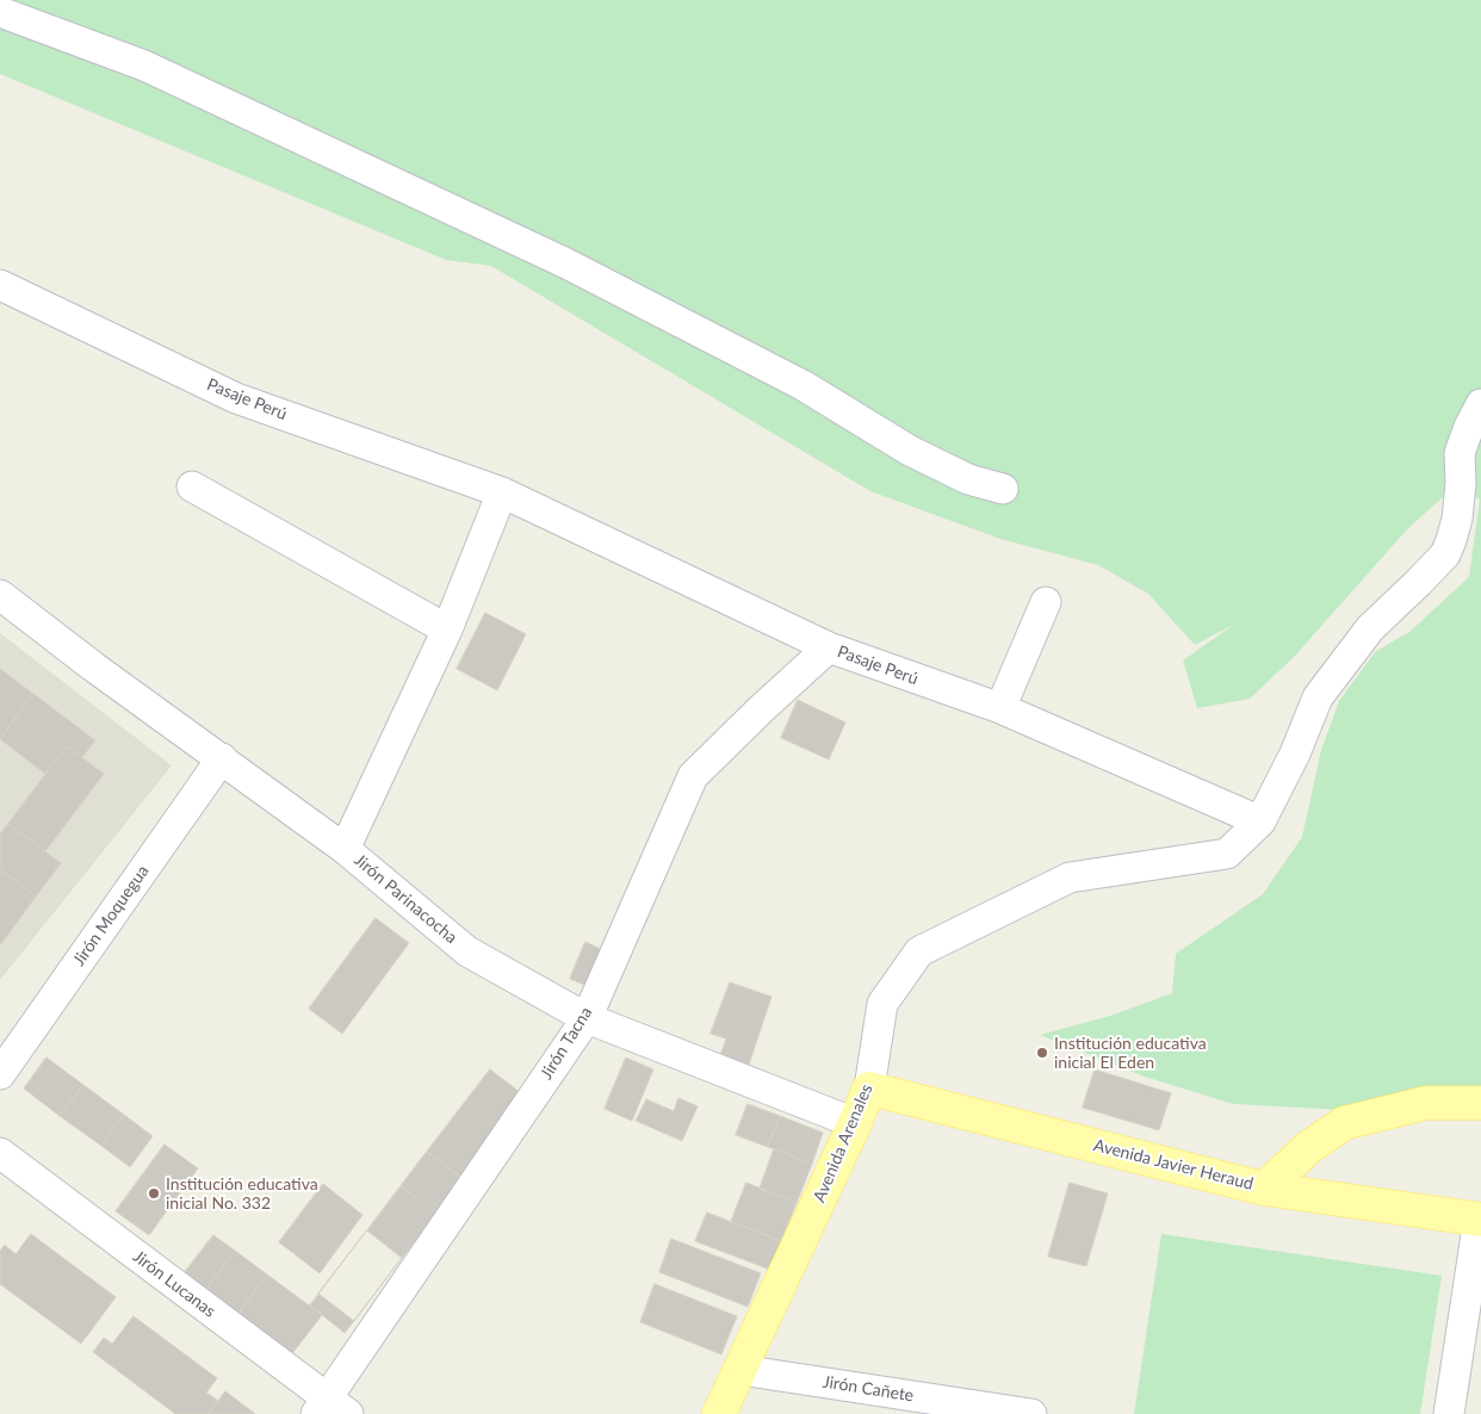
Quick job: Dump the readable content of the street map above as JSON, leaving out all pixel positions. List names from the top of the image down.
{
  "streets": {
    "main road": ["Avenida Arenales", "Avenida Javier Heraud"],
    "street": [
      "Pasaje Perú",
      "Jirón Parinacocha",
      "Jirón Moquegua",
      "Jirón Tacna",
      "Jirón Lucanas",
      "Jirón Cañete"
    ]
  },
  "crossings": [
    ["Pasaje Perú", "Jirón Tacna"],
    ["Pasaje Perú", "Avenida Arenales"],
    ["Jirón Parinacocha", "Jirón Moquegua"],
    ["Jirón Parinacocha", "Jirón Tacna"],
    ["Jirón Parinacocha", "Avenida Arenales"],
    ["Jirón Tacna", "Jirón Lucanas"],
    ["Avenida Arenales", "Avenida Javier Heraud"],
    ["Avenida Arenales", "Jirón Cañete"]
  ],
  "places": ["Institución educativa inicial El Eden", "Institución educativa inicial No. 332"]
}
